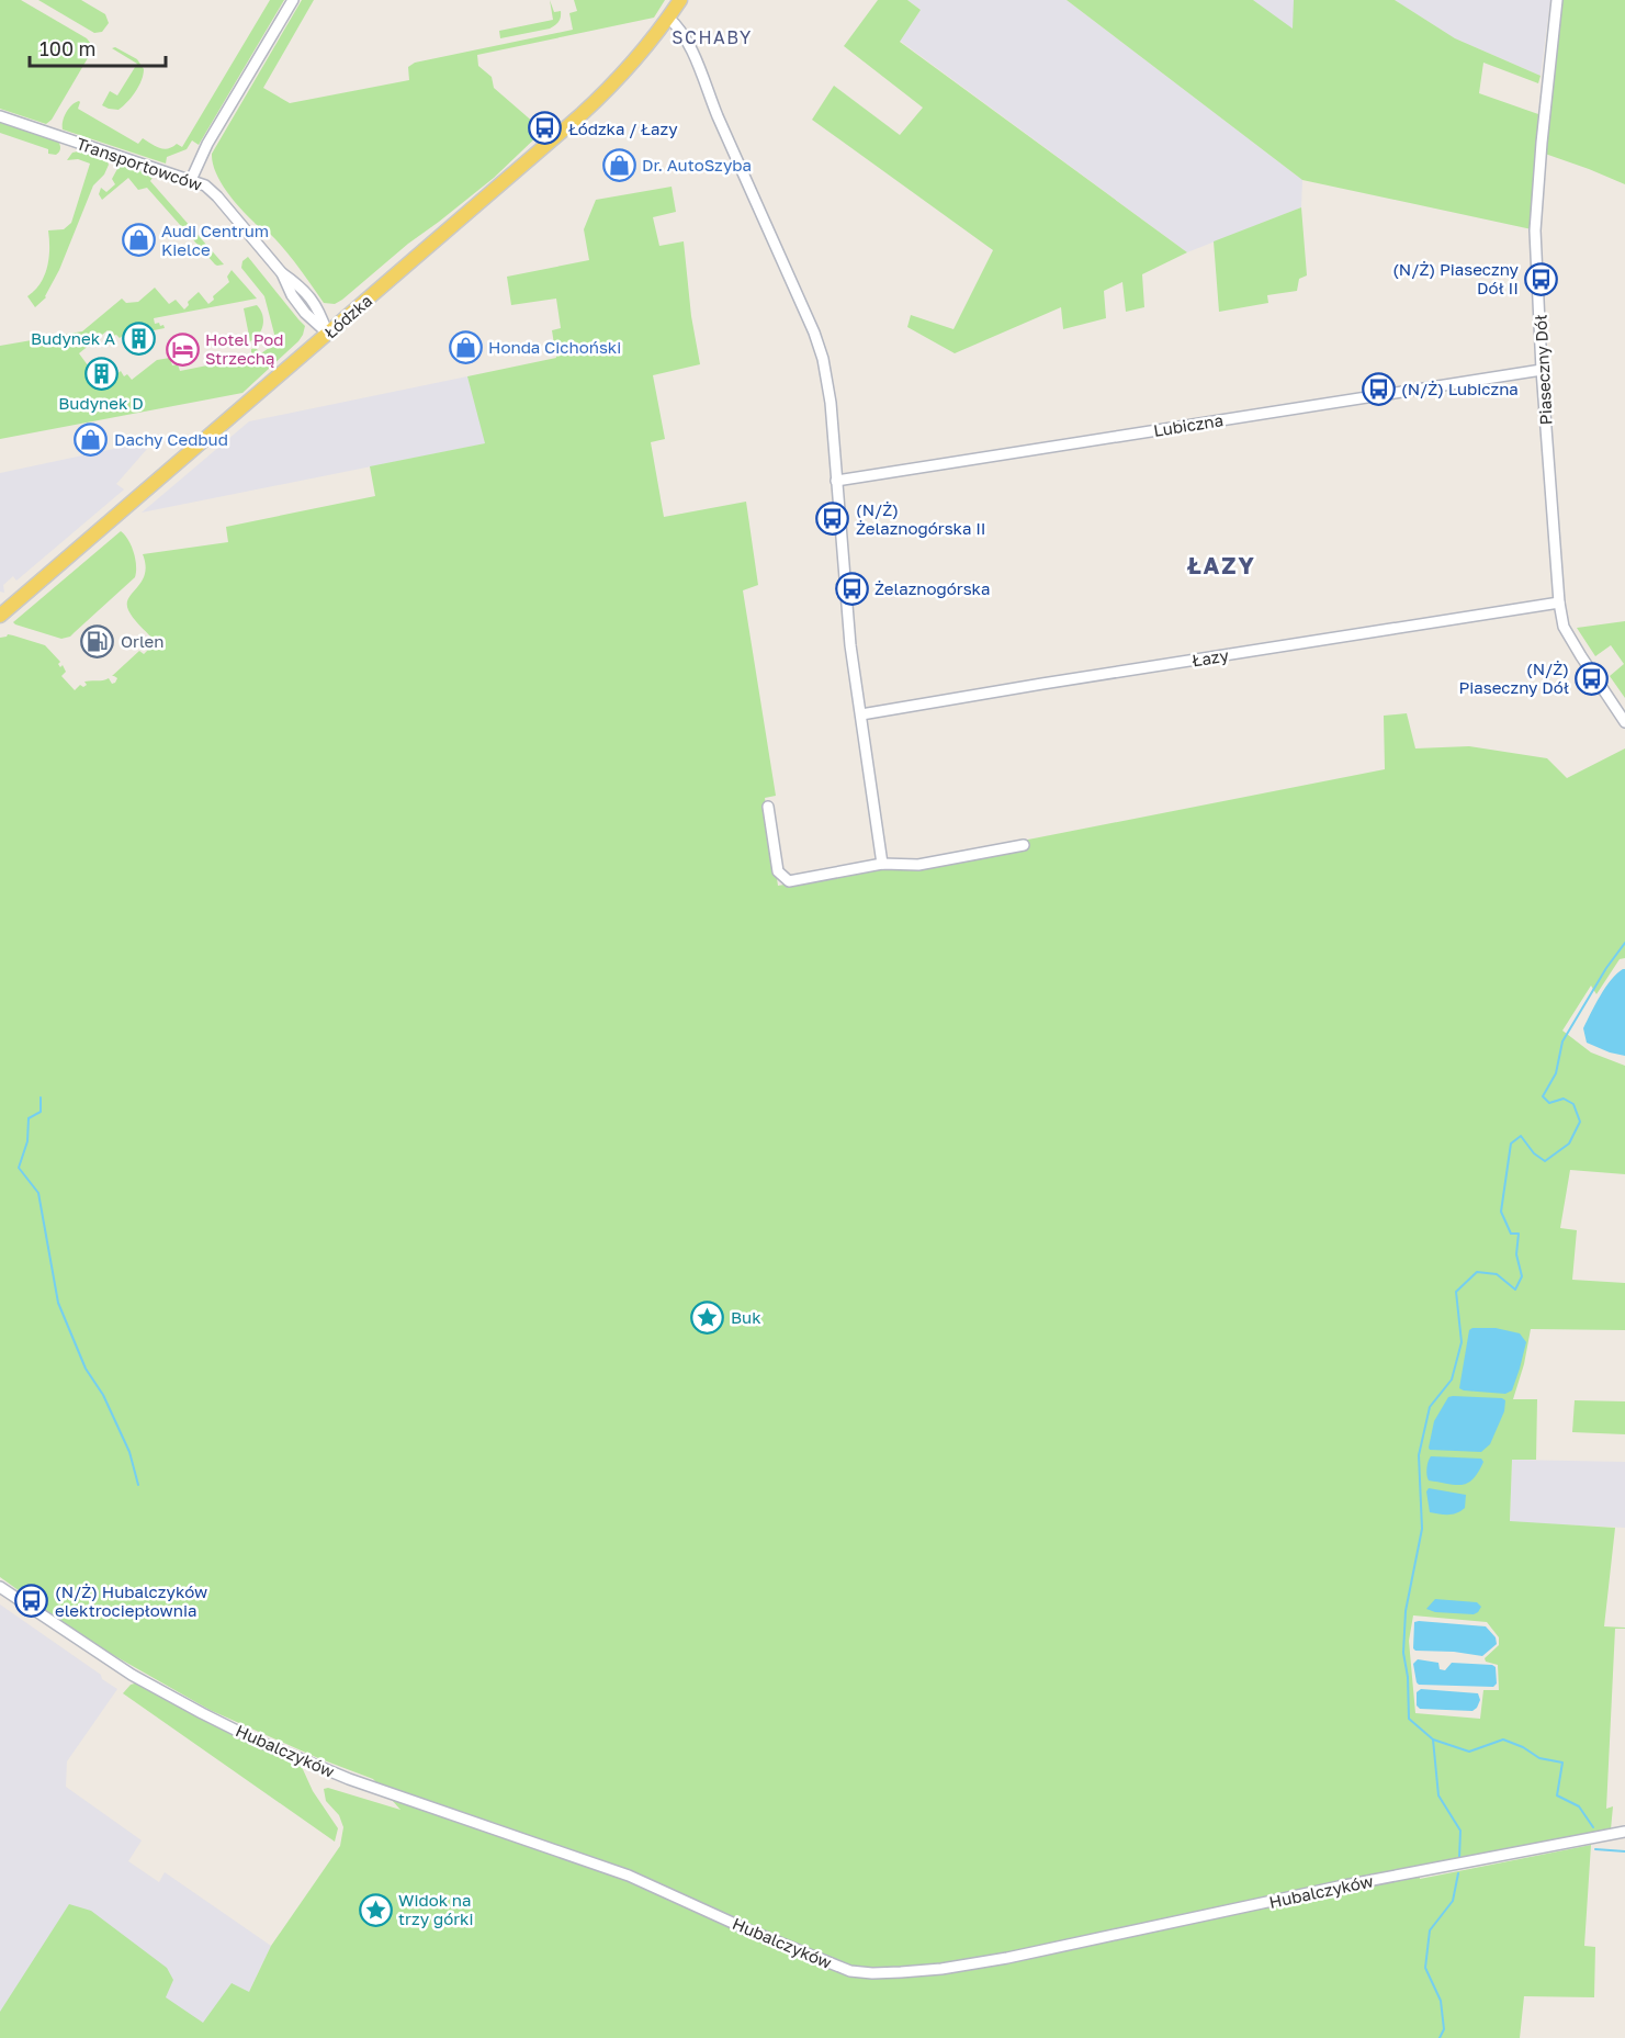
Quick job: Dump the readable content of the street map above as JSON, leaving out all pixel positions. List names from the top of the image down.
{
  "streets": {
    "main road": ["Łódzka"],
    "street": [
      "Transportowców",
      "Piaseczny Dół",
      "Lubiczna",
      "Łazy",
      "Hubalczyków"
    ]
  },
  "crossings": [
    ["Transportowców", "Łódzka"],
    ["Piaseczny Dół", "Lubiczna"],
    ["Piaseczny Dół", "Łazy"]
  ],
  "districts": ["SCHABY", "ŁAZY"],
  "places": {
    "bus stop": [
      "Łódzka / Łazy",
      "(N/Ż) Piaseczny Dół II",
      "(N/Ż) Lubiczna",
      "(N/Ż) Żelaznogórska II",
      "Żelaznogórska",
      "(N/Ż) Piaseczny Dół",
      "(N/Ż) Hubalczyków elektrociepłownia"
    ],
    "shop": [
      "Dr. AutoSzyba",
      "Audi Centrum Kielce",
      "Honda Cichoński",
      "Dachy Cedbud"
    ],
    "building": ["Budynek A", "Budynek D"],
    "hotel": ["Hotel Pod Strzechą"],
    "fuel station": ["Orlen"],
    "place": ["Buk", "Widok na trzy górki"]
  },
  "scale_bar": "100 m"
}
